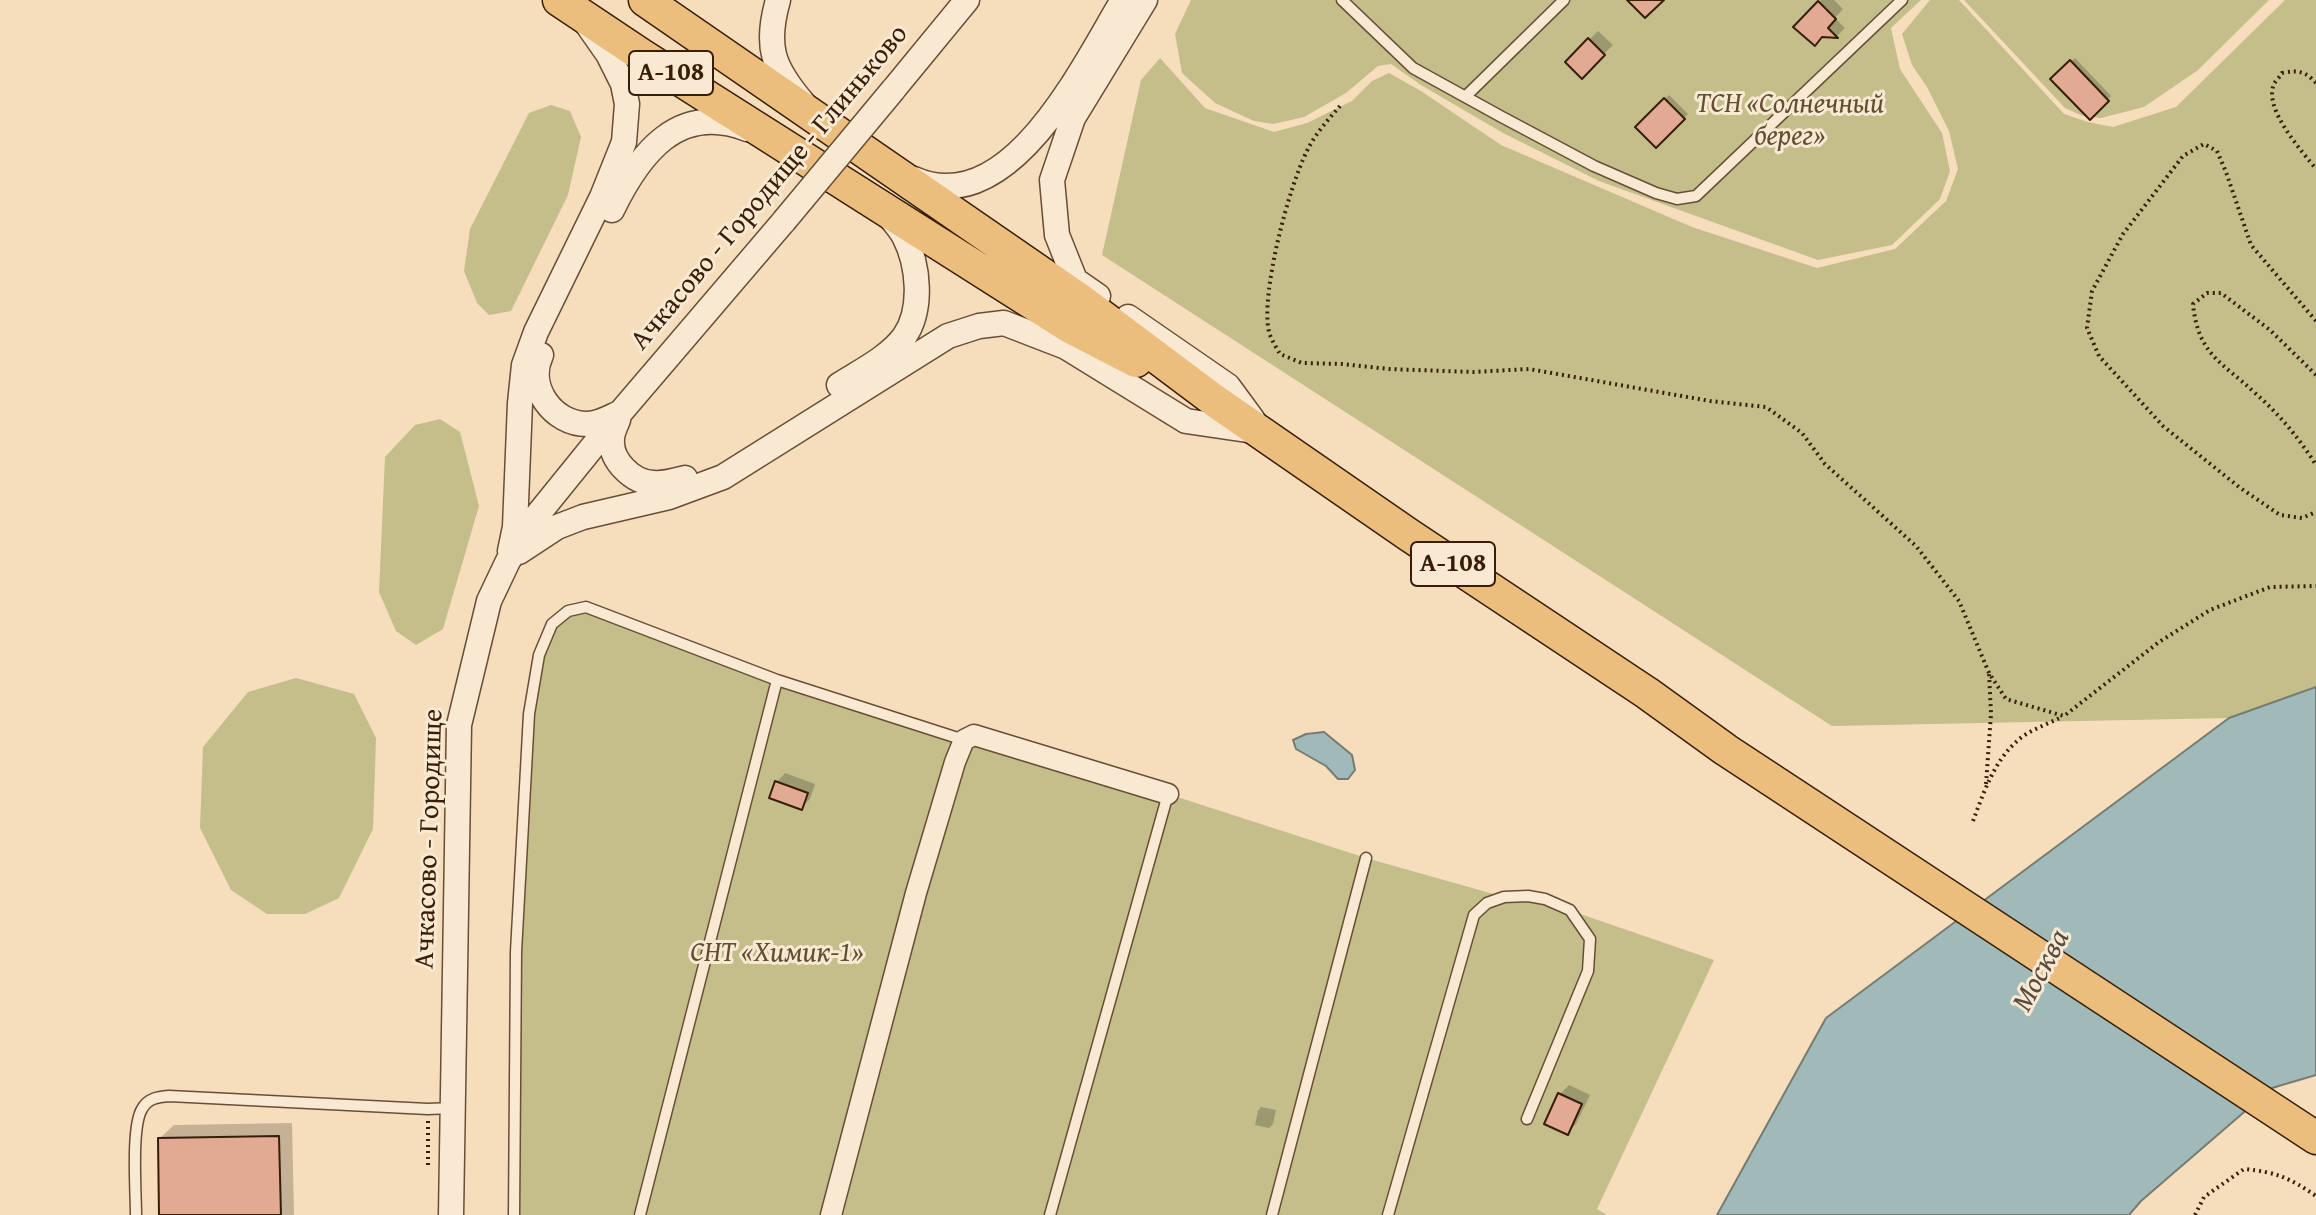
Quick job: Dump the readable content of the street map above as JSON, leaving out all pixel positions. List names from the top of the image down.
{
  "streets": {
    "highway": ["А-108"],
    "street": ["Ачкасово - Городище - Глиньково", "Ачкасово - Городище"]
  },
  "crossings": [
    ["Ачкасово - Городище - Глиньково", "Ачкасово - Городище"]
  ],
  "water": ["Москва"],
  "parks": ["ТСН «Солнечный берег»", "СНТ «Химик-1»"]
}
